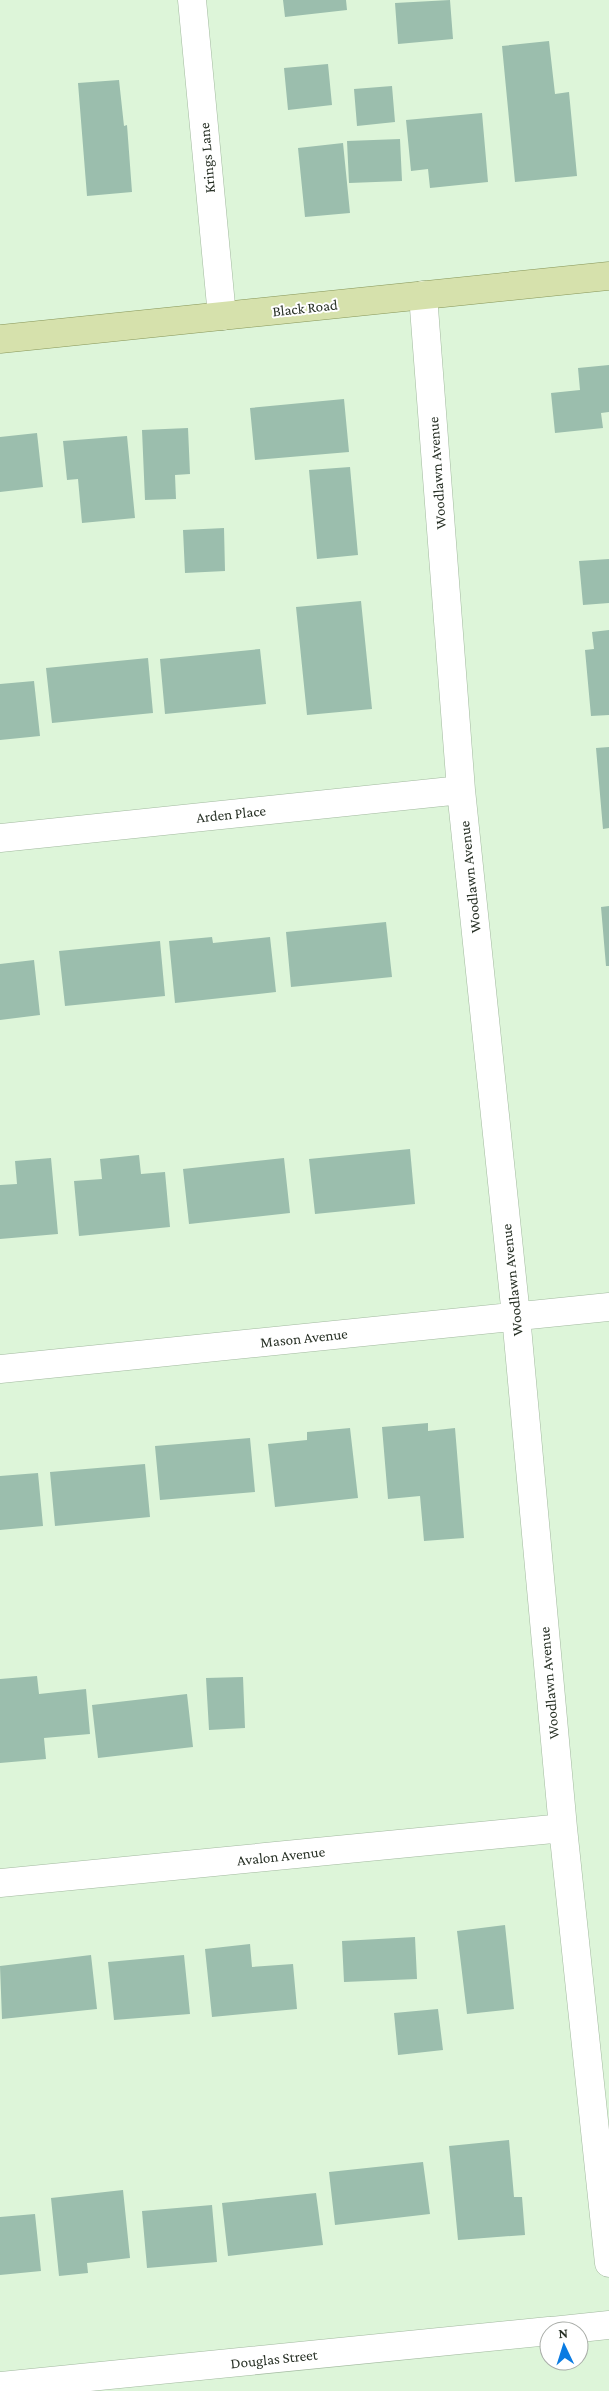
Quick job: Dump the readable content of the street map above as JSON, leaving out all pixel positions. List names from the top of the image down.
{
  "streets": {
    "main road": ["Black Road"],
    "street": [
      "Krings Lane",
      "Woodlawn Avenue",
      "Arden Place",
      "Mason Avenue",
      "Avalon Avenue",
      "Douglas Street"
    ]
  },
  "crossings": [
    ["Krings Lane", "Black Road"],
    ["Black Road", "Woodlawn Avenue"],
    ["Woodlawn Avenue", "Arden Place"],
    ["Woodlawn Avenue", "Mason Avenue"],
    ["Woodlawn Avenue", "Avalon Avenue"]
  ],
  "north": "top"
}
